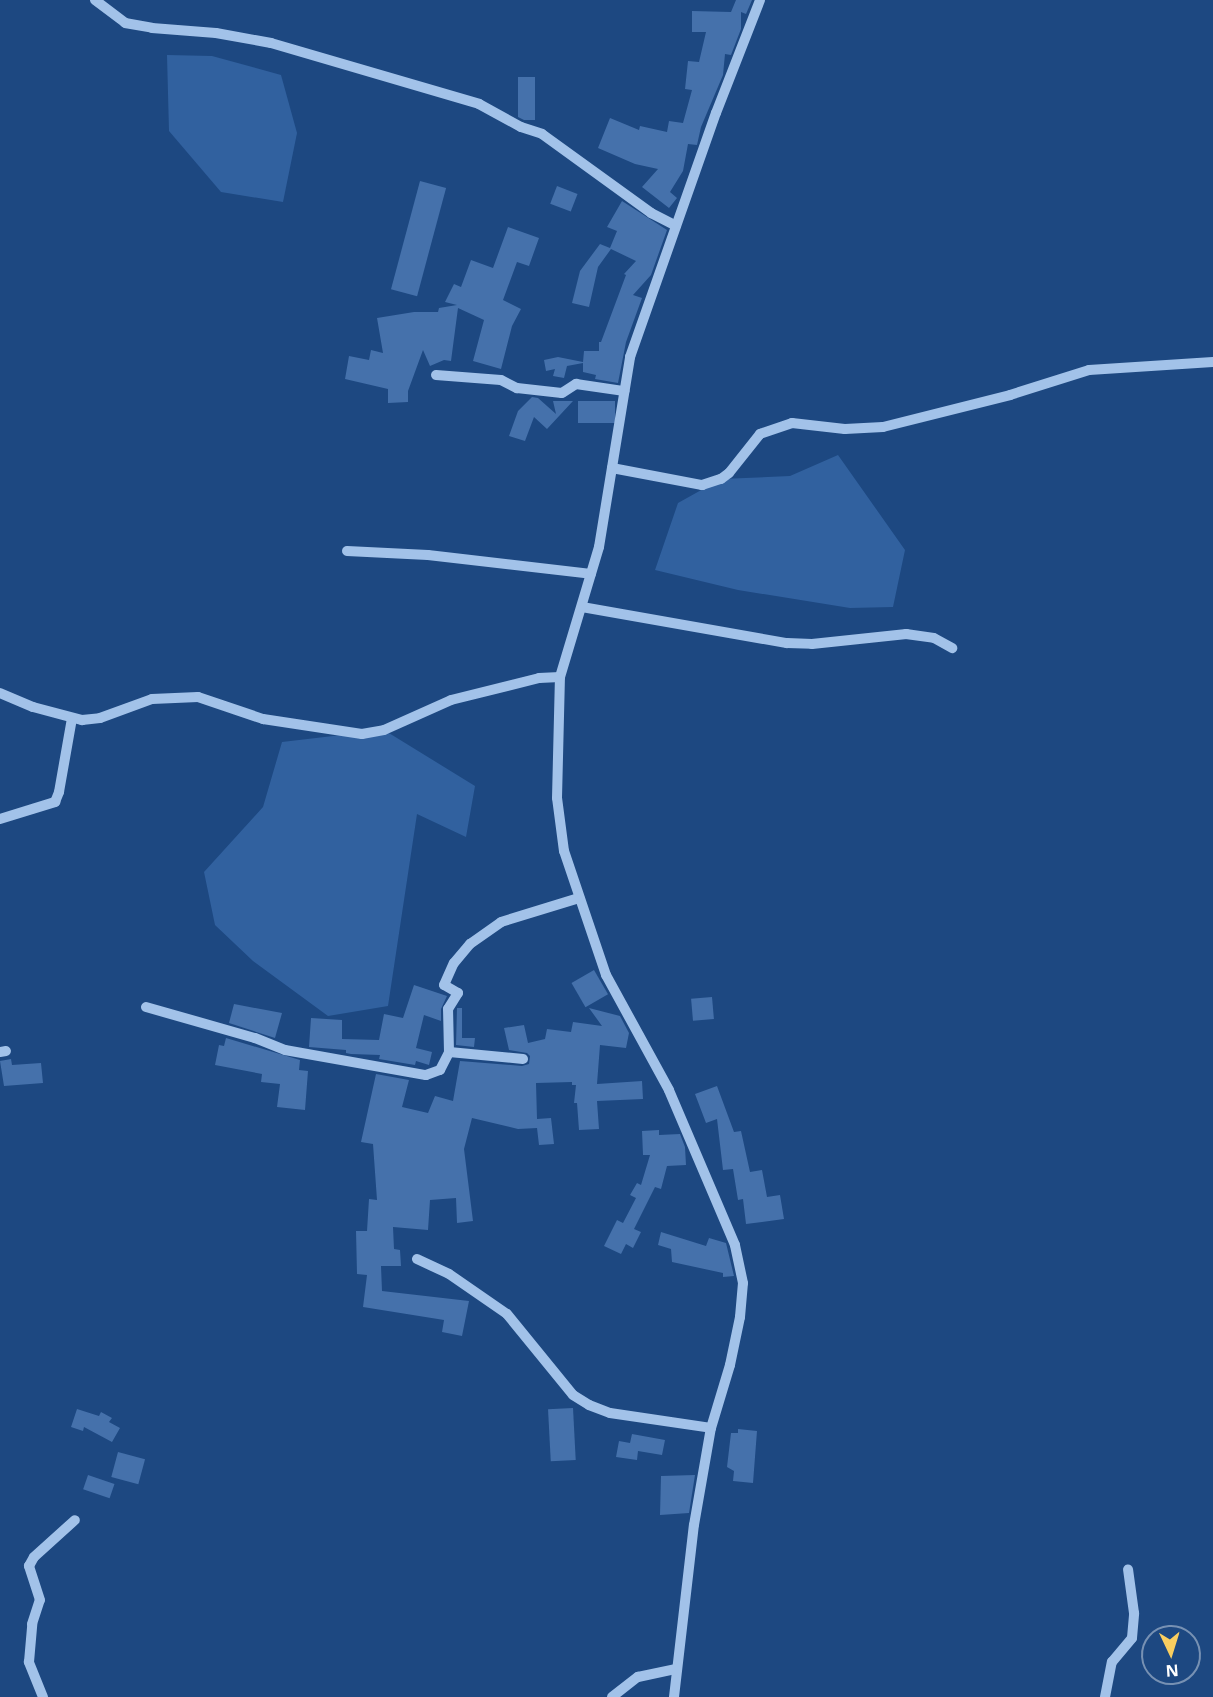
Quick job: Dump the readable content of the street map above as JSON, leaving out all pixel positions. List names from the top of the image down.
{
  "north": "bottom"
}
